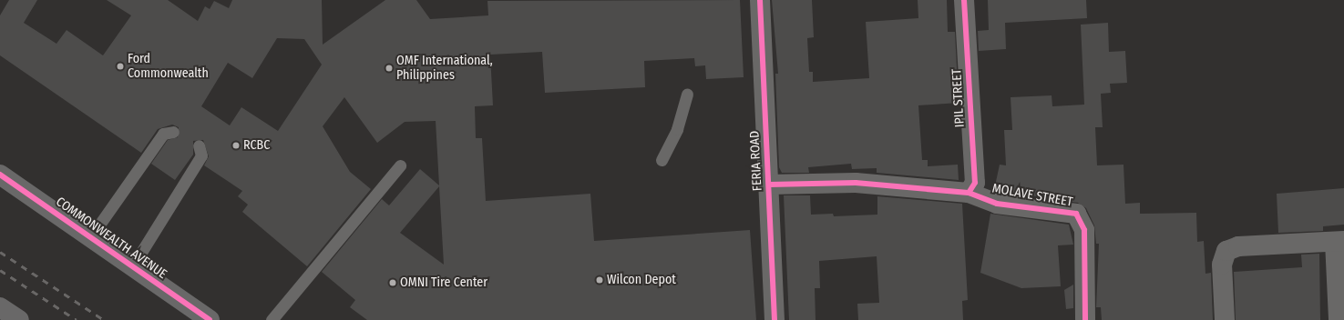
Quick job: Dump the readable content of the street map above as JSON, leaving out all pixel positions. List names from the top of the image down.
{
  "streets": {
    "main road": ["COMMONWEALTH AVENUE"],
    "street": ["IPIL STREET", "FERIA ROAD", "MOLAVE STREET"]
  },
  "crossings": [
    ["IPIL STREET", "MOLAVE STREET"],
    ["FERIA ROAD", "MOLAVE STREET"]
  ],
  "places": [
    "Ford Commonwealth",
    "OMF International, Philippines",
    "RCBC",
    "Wilcon Depot",
    "OMNI Tire Center"
  ]
}
